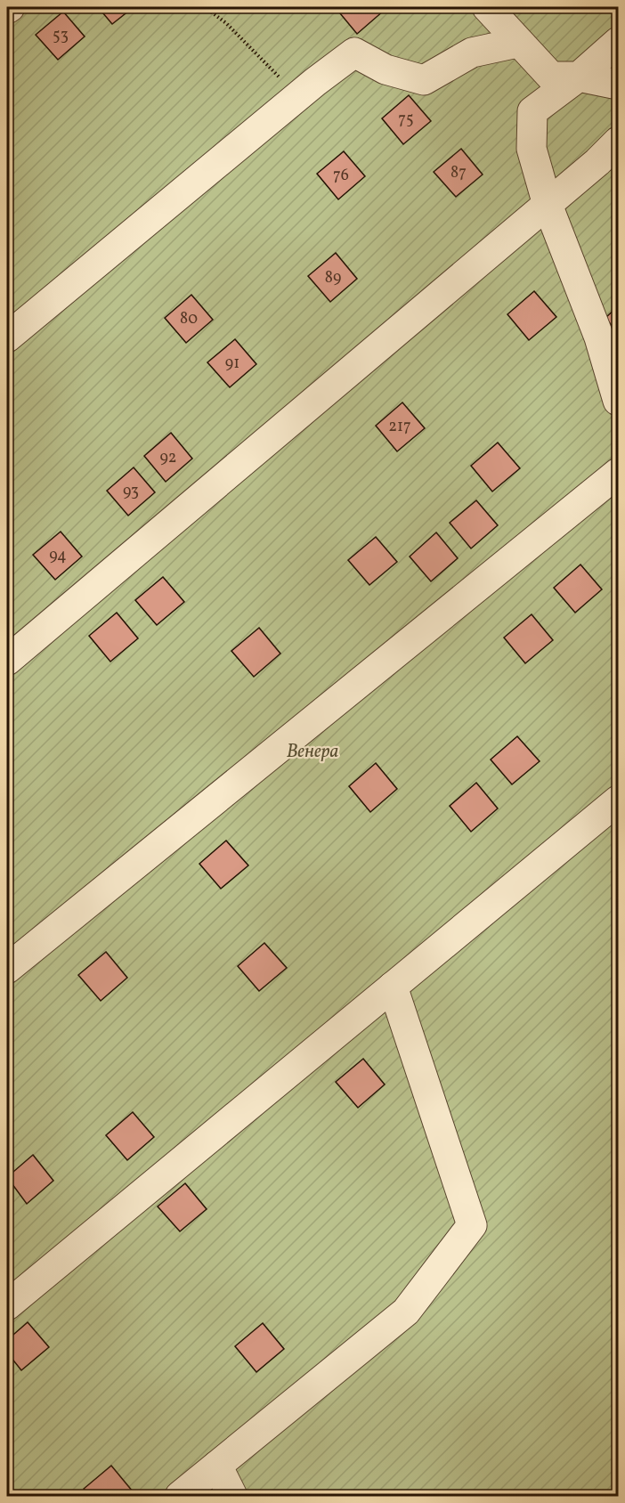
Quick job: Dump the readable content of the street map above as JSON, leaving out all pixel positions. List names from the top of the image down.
{
  "parks": ["Венера"],
  "house_numbers": [
    "53",
    "75",
    "87",
    "76",
    "89",
    "80",
    "91",
    "217",
    "92",
    "93",
    "94"
  ]
}
